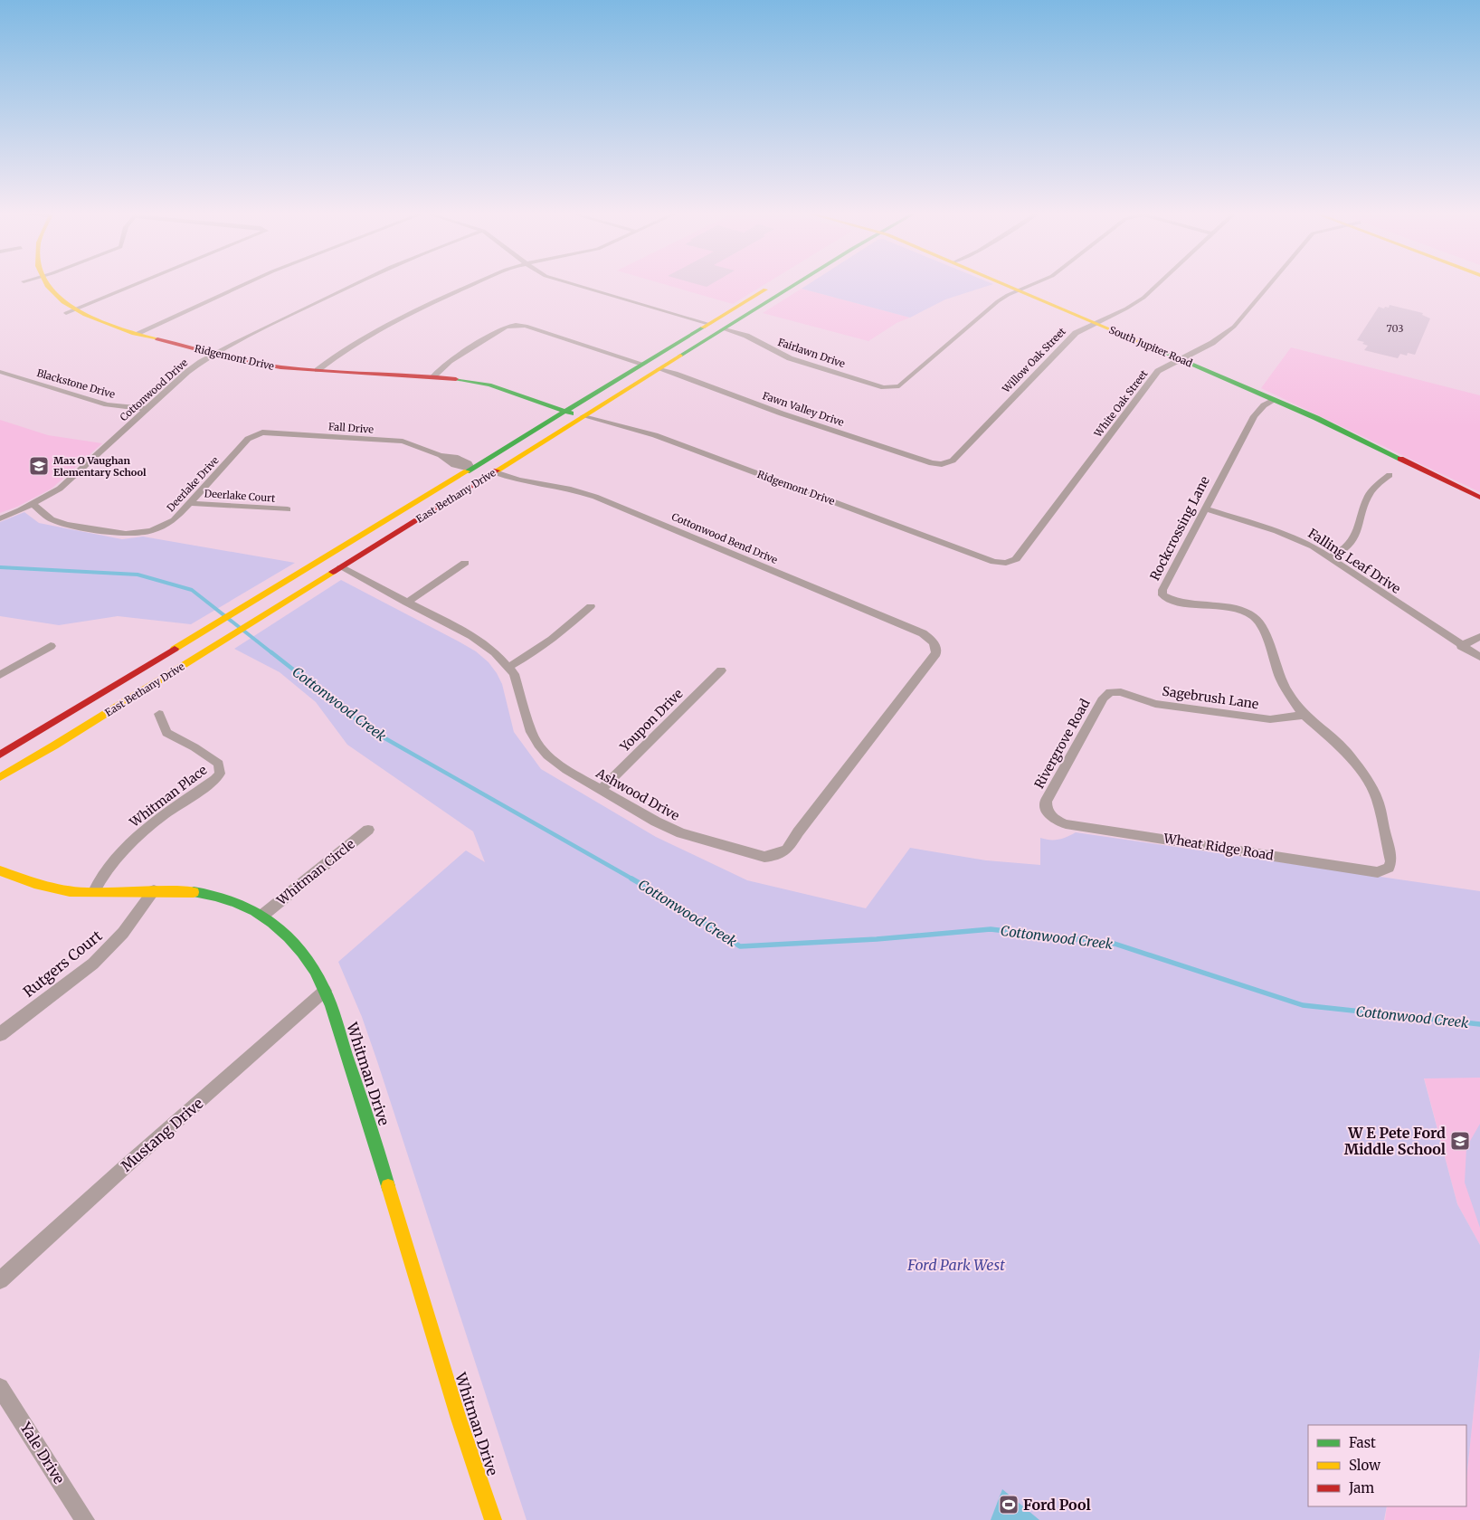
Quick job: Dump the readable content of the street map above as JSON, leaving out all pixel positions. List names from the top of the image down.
{
  "streets": {
    "main road": [
      "South Jupiter Road",
      "Ridgemont Drive",
      "East Bethany Drive",
      "Whitman Drive"
    ],
    "street": [
      "Fairlawn Drive",
      "Willow Oak Street",
      "Blackstone Drive",
      "Cottonwood Drive",
      "White Oak Street",
      "Fawn Valley Drive",
      "Fall Drive",
      "Deerlake Drive",
      "Deerlake Court",
      "Rockcrossing Lane",
      "Cottonwood Bend Drive",
      "Falling Leaf Drive",
      "Sagebrush Lane",
      "Youpon Drive",
      "Rivergrove Road",
      "Ashwood Drive",
      "Whitman Place",
      "Wheat Ridge Road",
      "Whitman Circle",
      "Rutgers Court",
      "Mustang Drive",
      "Yale Drive"
    ]
  },
  "crossings": [
    ["South Jupiter Road", "Fairlawn Drive"],
    ["South Jupiter Road", "Willow Oak Street"],
    ["South Jupiter Road", "White Oak Street"],
    ["South Jupiter Road", "Rockcrossing Lane"],
    ["Fairlawn Drive", "East Bethany Drive"],
    ["Ridgemont Drive", "Cottonwood Drive"],
    ["Ridgemont Drive", "White Oak Street"],
    ["Ridgemont Drive", "East Bethany Drive"],
    ["Willow Oak Street", "Fawn Valley Drive"],
    ["Blackstone Drive", "Cottonwood Drive"],
    ["Cottonwood Drive", "Deerlake Drive"],
    ["Fawn Valley Drive", "East Bethany Drive"],
    ["Fall Drive", "Deerlake Drive"],
    ["Fall Drive", "East Bethany Drive"],
    ["Deerlake Drive", "Deerlake Court"],
    ["East Bethany Drive", "Cottonwood Bend Drive"],
    ["East Bethany Drive", "Ashwood Drive"],
    ["Rockcrossing Lane", "Falling Leaf Drive"],
    ["Rockcrossing Lane", "Sagebrush Lane"],
    ["Rockcrossing Lane", "Wheat Ridge Road"],
    ["Cottonwood Bend Drive", "Ashwood Drive"],
    ["Sagebrush Lane", "Rivergrove Road"],
    ["Youpon Drive", "Ashwood Drive"],
    ["Rivergrove Road", "Wheat Ridge Road"],
    ["Whitman Place", "Whitman Drive"],
    ["Whitman Circle", "Whitman Drive"],
    ["Rutgers Court", "Whitman Drive"],
    ["Whitman Drive", "Mustang Drive"]
  ],
  "water": ["Cottonwood Creek"],
  "parks": ["Ford Park West"],
  "places": {
    "school or university": ["Max O Vaughan Elementary School", "W E Pete Ford Middle School"],
    "sports": ["Ford Pool"]
  },
  "house_numbers": ["703"],
  "legend": ["Fast", "Slow", "Jam"]
}
